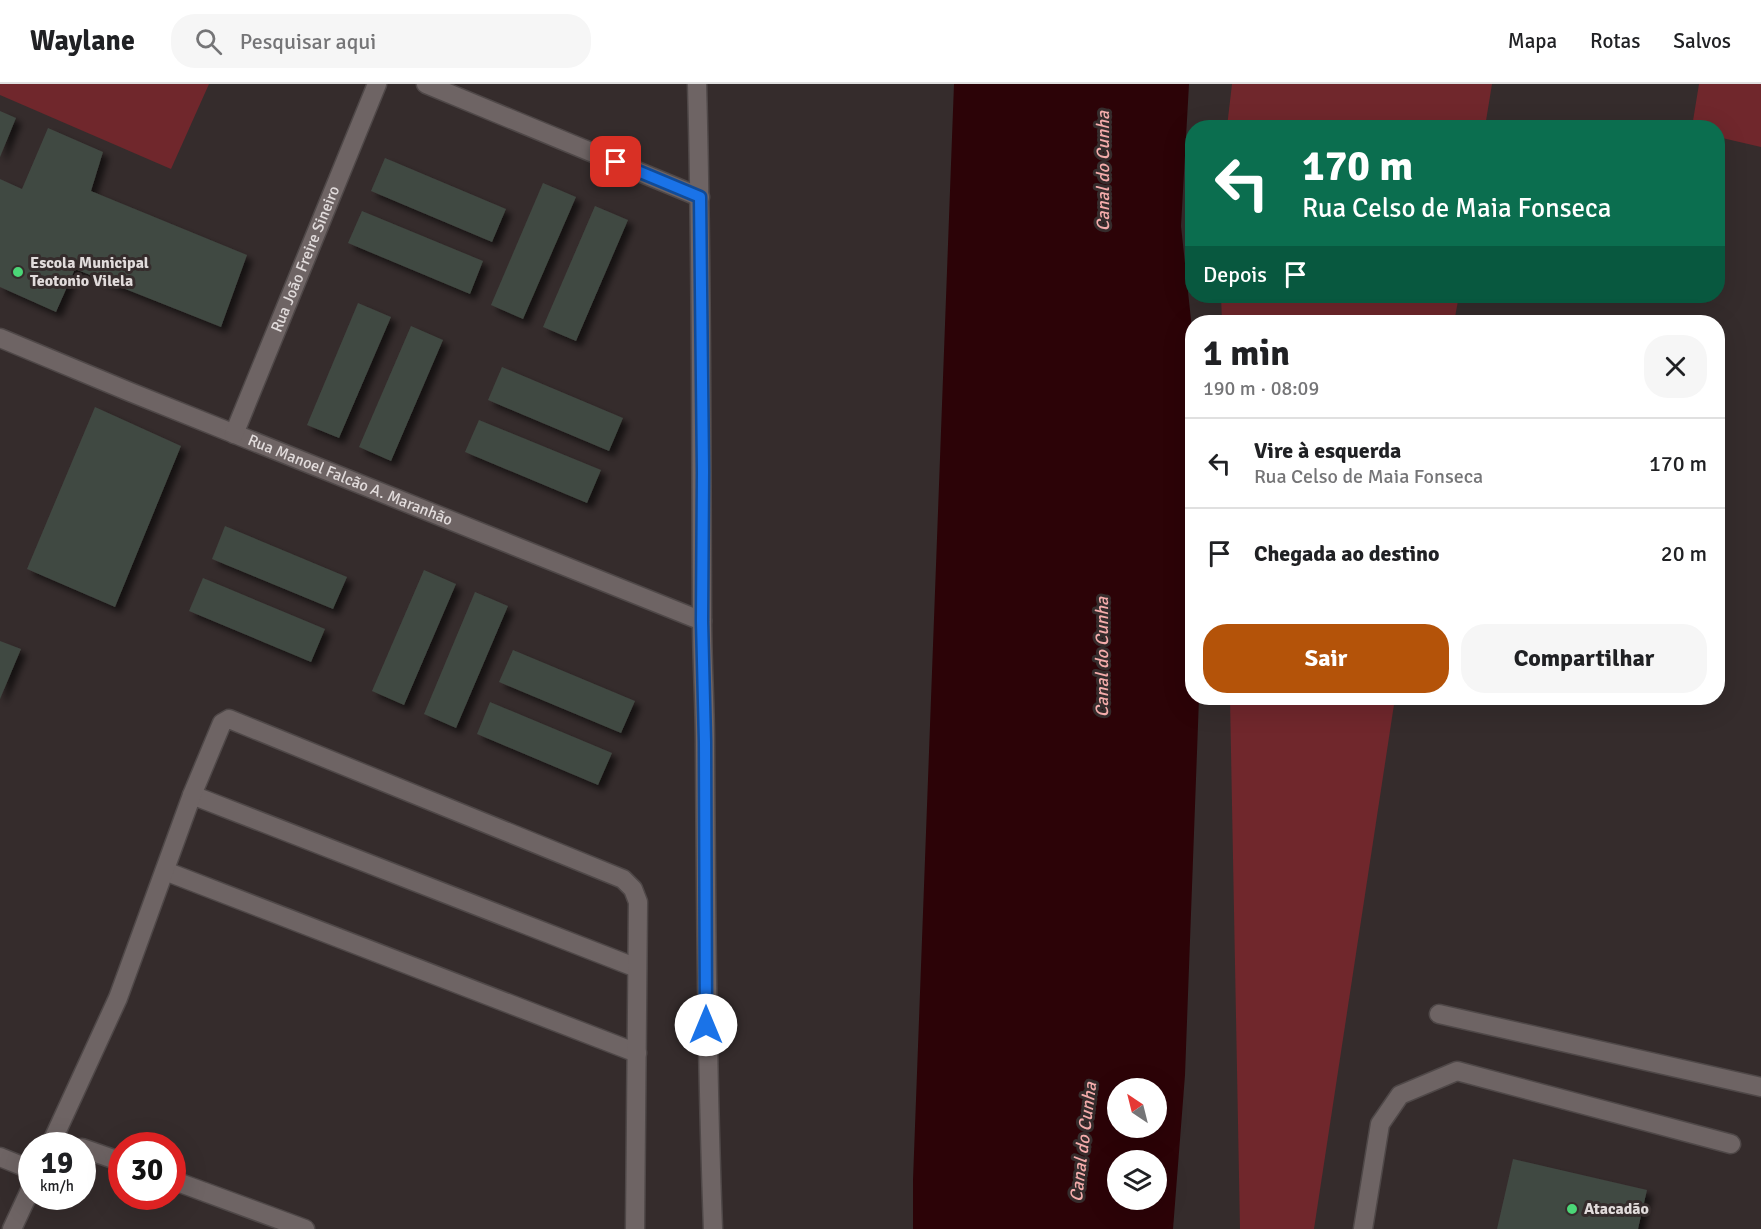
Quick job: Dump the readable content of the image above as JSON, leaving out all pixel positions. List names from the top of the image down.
{
  "streets": {
    "street": ["Rua João Freire Sineiro", "Rua Manoel Falcão A. Maranhão"]
  },
  "crossings": [
    ["Rua João Freire Sineiro", "Rua Manoel Falcão A. Maranhão"]
  ],
  "water": ["Canal do Cunha"],
  "places": ["Escola Municipal Teotonio Vilela", "Atacadão"],
  "north": "top left",
  "page": {
    "header": "Waylane",
    "search": "Pesquisar aqui",
    "nav": ["Mapa", "Rotas", "Salvos"],
    "turn": ["170 m", "Rua Celso de Maia Fonseca"],
    "then": "Depois",
    "heading": ["1 min", "190 m · 08:09"],
    "list": [
      {
        "name": "Vire à esquerda",
        "note": "Rua Celso de Maia Fonseca",
        "value": "170 m"
      },
      {
        "name": "Chegada ao destino",
        "value": "20 m"
      }
    ],
    "buttons": ["Sair", "Compartilhar"],
    "speed": "19 km/h",
    "limit": "30"
  }
}
